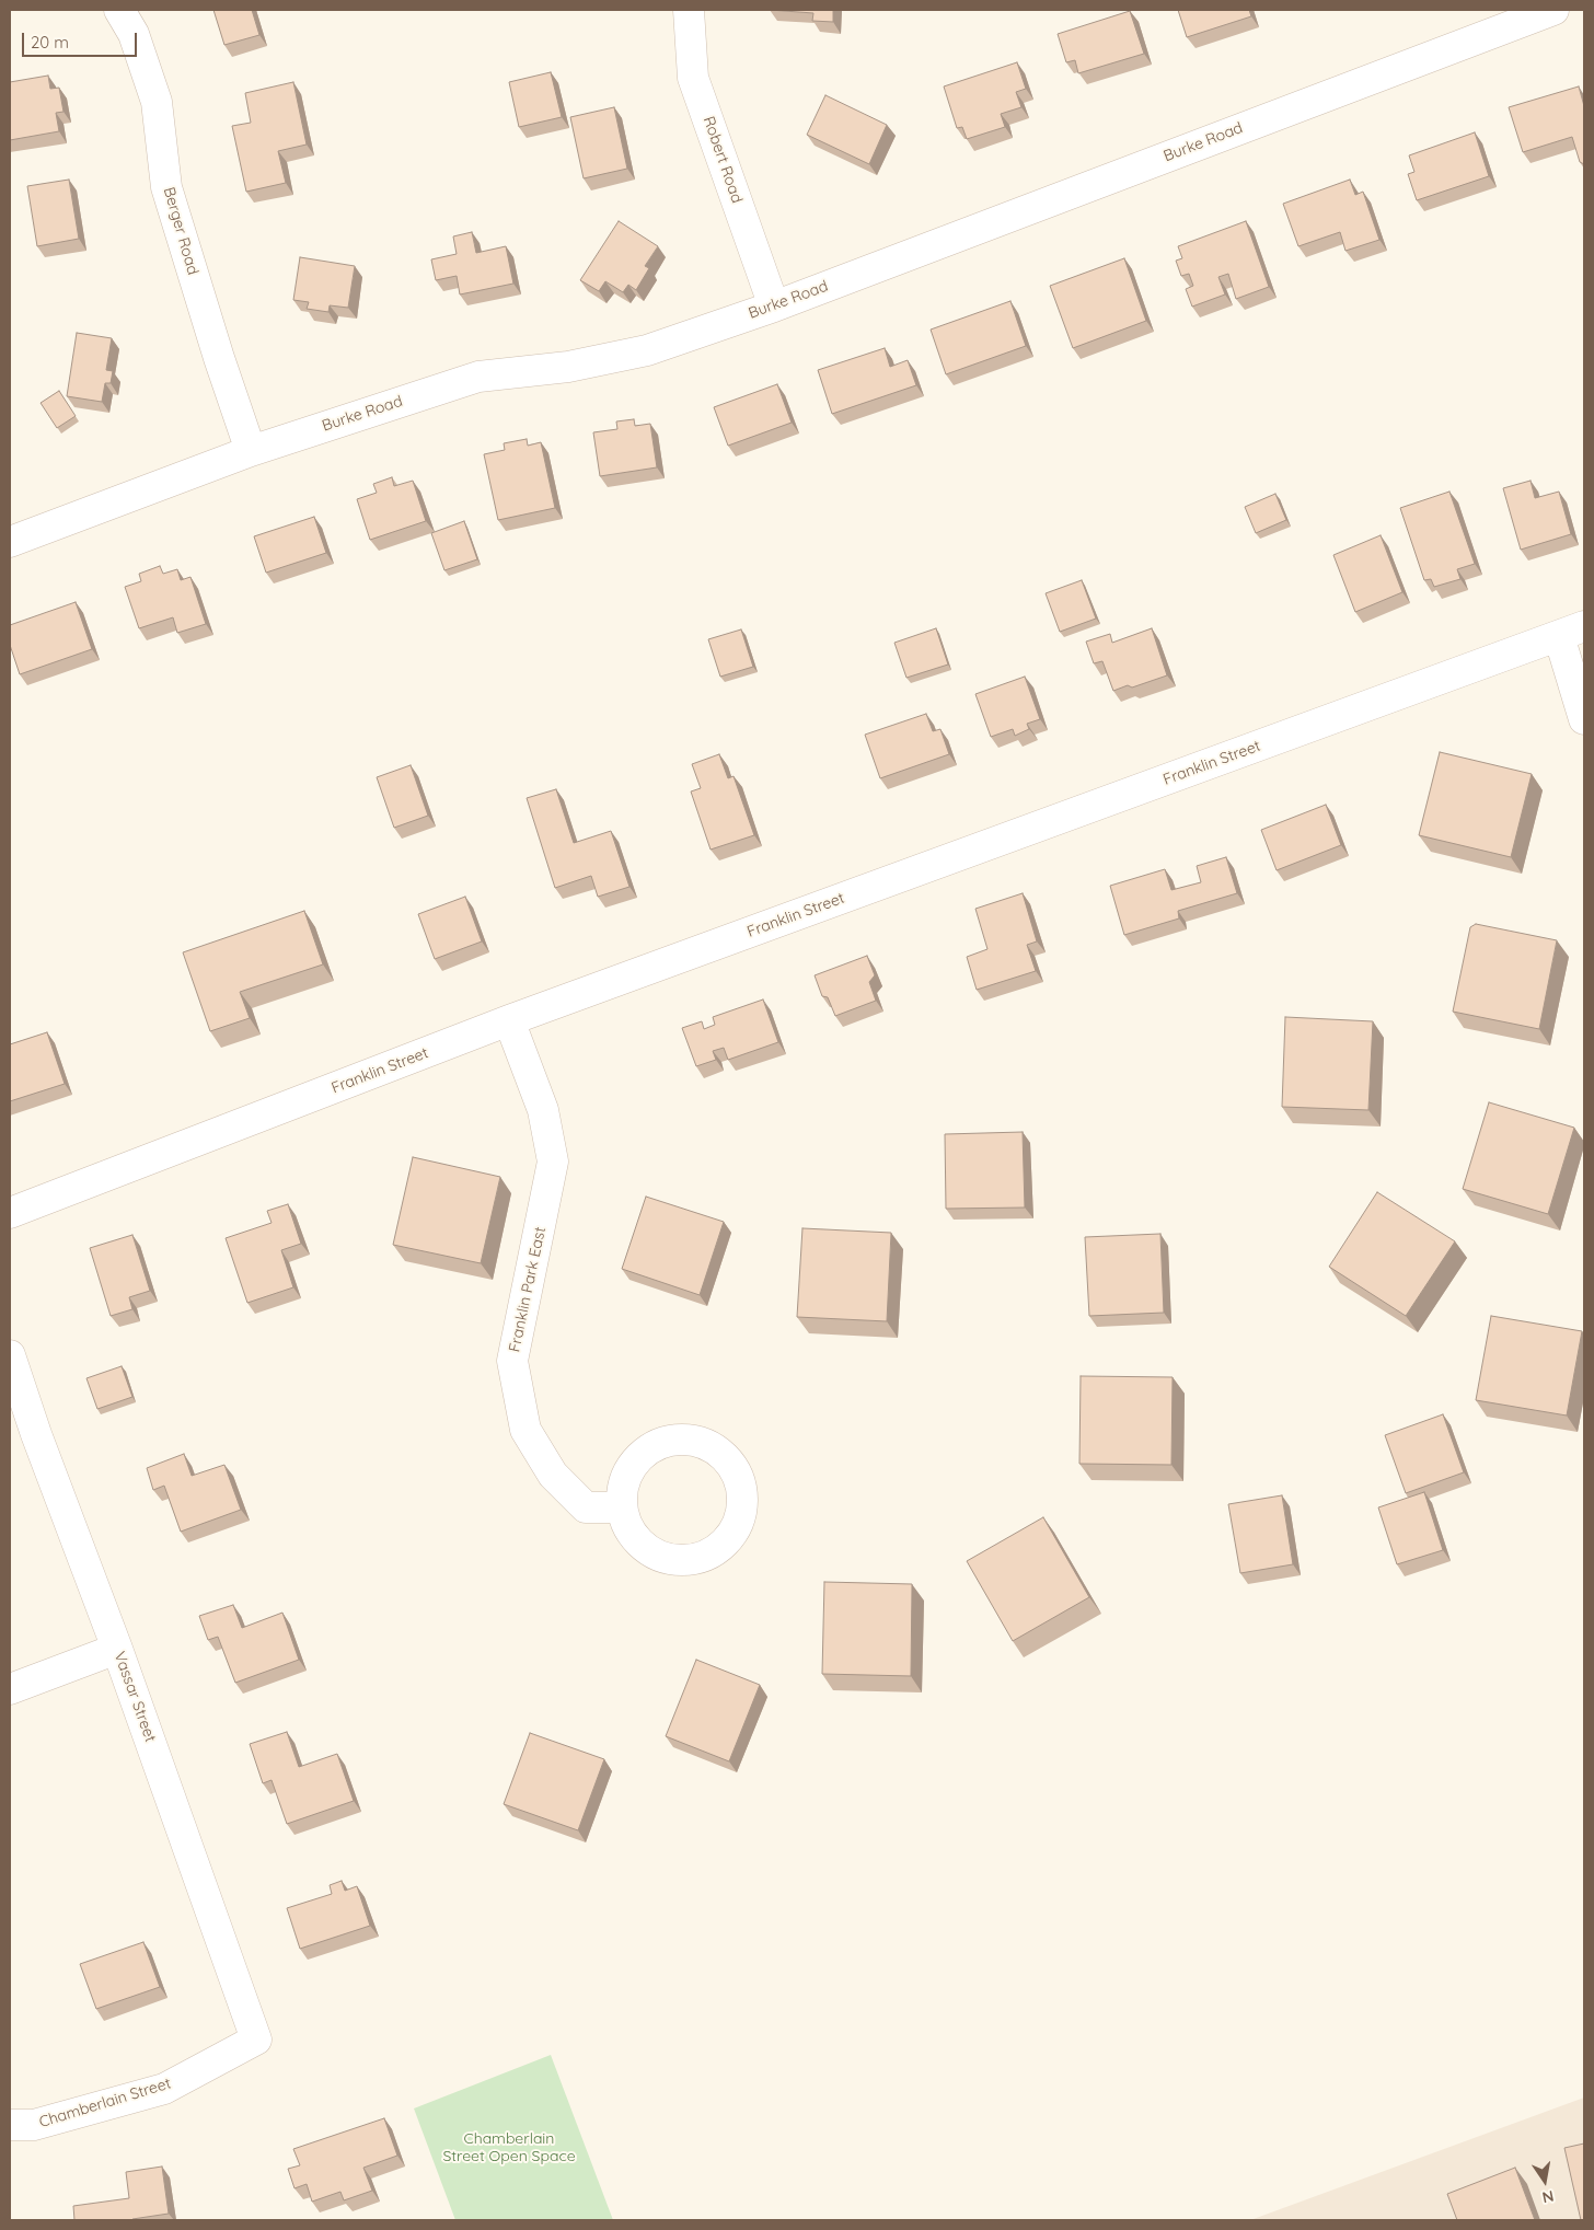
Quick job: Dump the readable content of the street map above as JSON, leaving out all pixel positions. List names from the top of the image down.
{
  "streets": {
    "street": [
      "Burke Road",
      "Robert Road",
      "Berger Road",
      "Franklin Street",
      "Franklin Park East",
      "Vassar Street",
      "Chamberlain Street"
    ]
  },
  "crossings": [
    ["Burke Road", "Robert Road"],
    ["Burke Road", "Berger Road"],
    ["Franklin Street", "Franklin Park East"],
    ["Vassar Street", "Chamberlain Street"]
  ],
  "parks": ["Chamberlain Street Open Space"],
  "scale_bar": "20 m",
  "north": "bottom"
}
